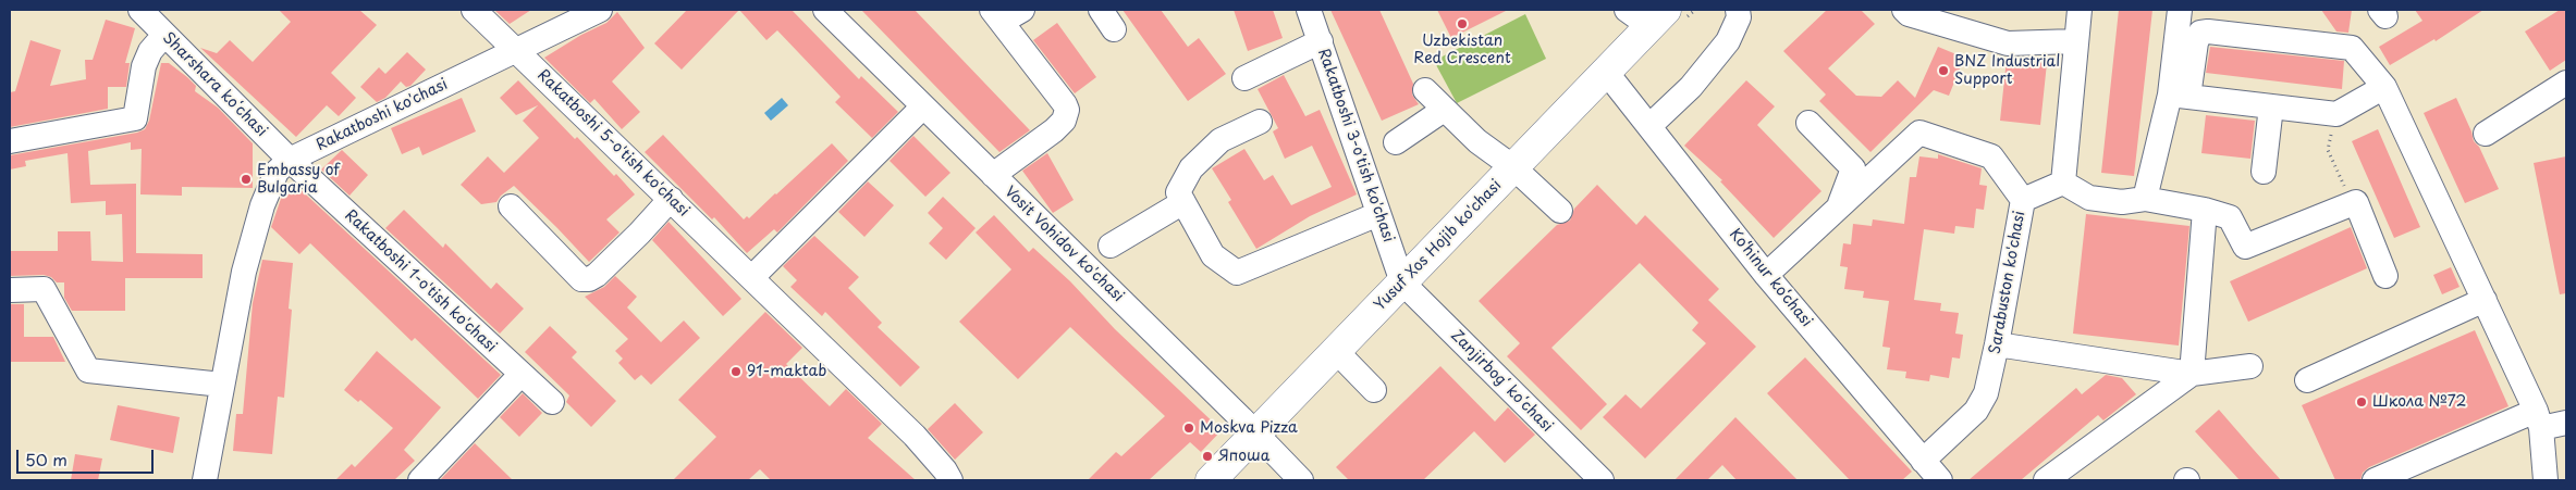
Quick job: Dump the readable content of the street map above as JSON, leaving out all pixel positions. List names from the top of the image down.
{
  "streets": {
    "main road": ["Yusuf Xos Hojib ko'chasi"],
    "street": [
      "Sharshara koʻchasi",
      "Rakatboshi ko'chasi",
      "Rakatboshi 5-o'tish ko'chasi",
      "Rakatboshi 3-o'tish ko'chasi",
      "Vosit Vohidov ko'chasi",
      "Ko‘hinur ko‘chasi",
      "Rakatboshi 1-o'tish ko'chasi",
      "Sarabuston ko'chasi",
      "Zanjirbogʻ koʻchasi"
    ]
  },
  "crossings": [
    ["Sharshara koʻchasi", "Rakatboshi ko'chasi"],
    ["Sharshara koʻchasi", "Rakatboshi 1-o'tish ko'chasi"],
    ["Rakatboshi ko'chasi", "Rakatboshi 5-o'tish ko'chasi"],
    ["Rakatboshi ko'chasi", "Rakatboshi 1-o'tish ko'chasi"],
    ["Rakatboshi 3-o'tish ko'chasi", "Yusuf Xos Hojib ko'chasi"],
    ["Rakatboshi 3-o'tish ko'chasi", "Zanjirbogʻ koʻchasi"],
    ["Vosit Vohidov ko'chasi", "Yusuf Xos Hojib ko'chasi"],
    ["Yusuf Xos Hojib ko'chasi", "Ko‘hinur ko‘chasi"],
    ["Yusuf Xos Hojib ko'chasi", "Zanjirbogʻ koʻchasi"],
    ["Ko‘hinur ko‘chasi", "Sarabuston ko'chasi"]
  ],
  "places": [
    "Uzbekistan Red Crescent",
    "BNZ Industrial Support",
    "Embassy of Bulgaria",
    "91-maktab",
    "Школа №72",
    "Moskva Pizza",
    "Япоша"
  ],
  "scale_bar": "50 m"
}
